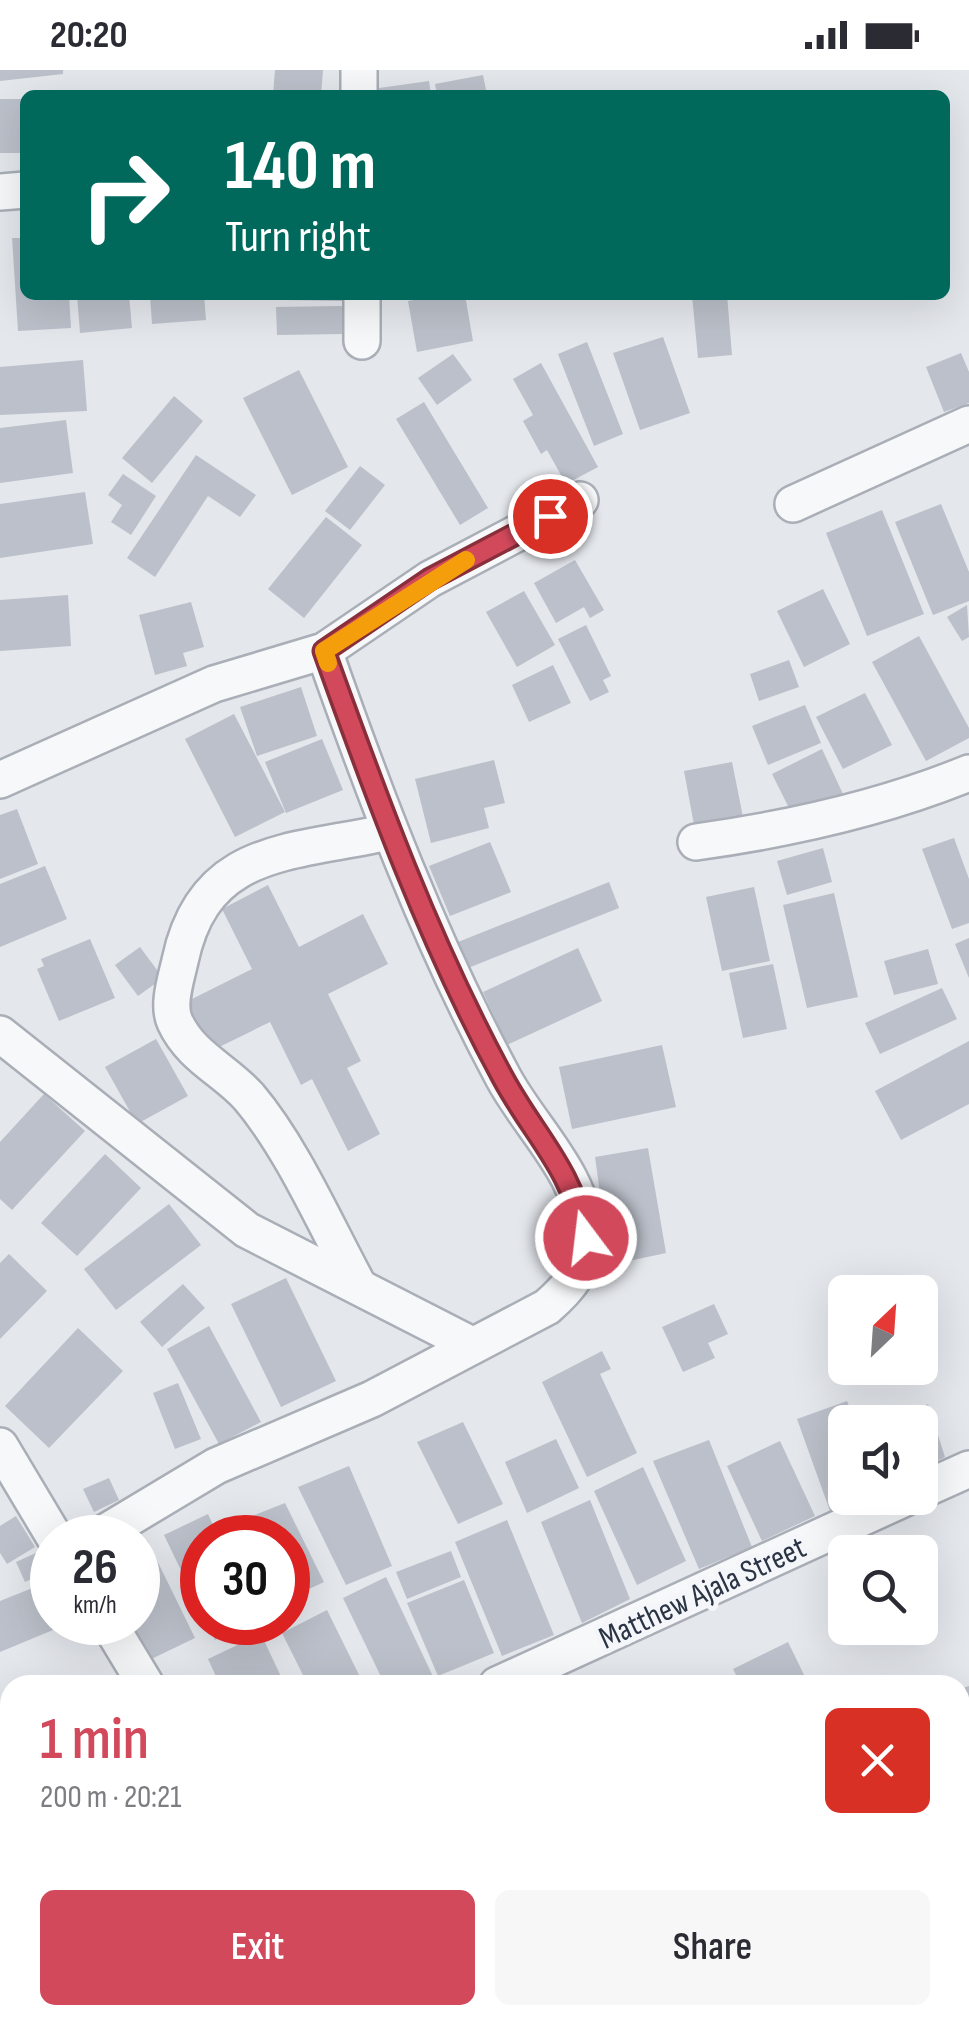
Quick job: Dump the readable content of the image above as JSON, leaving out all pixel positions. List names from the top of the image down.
{
  "streets": {
    "street": ["Matthew Ajala Street"]
  },
  "north": "top right",
  "page": {
    "status": "20:20",
    "turn": ["140 m", "Turn right"],
    "speed": "26 km/h",
    "limit": "30",
    "heading": ["1 min", "200 m · 20:21"],
    "buttons": ["Exit", "Share"]
  }
}
